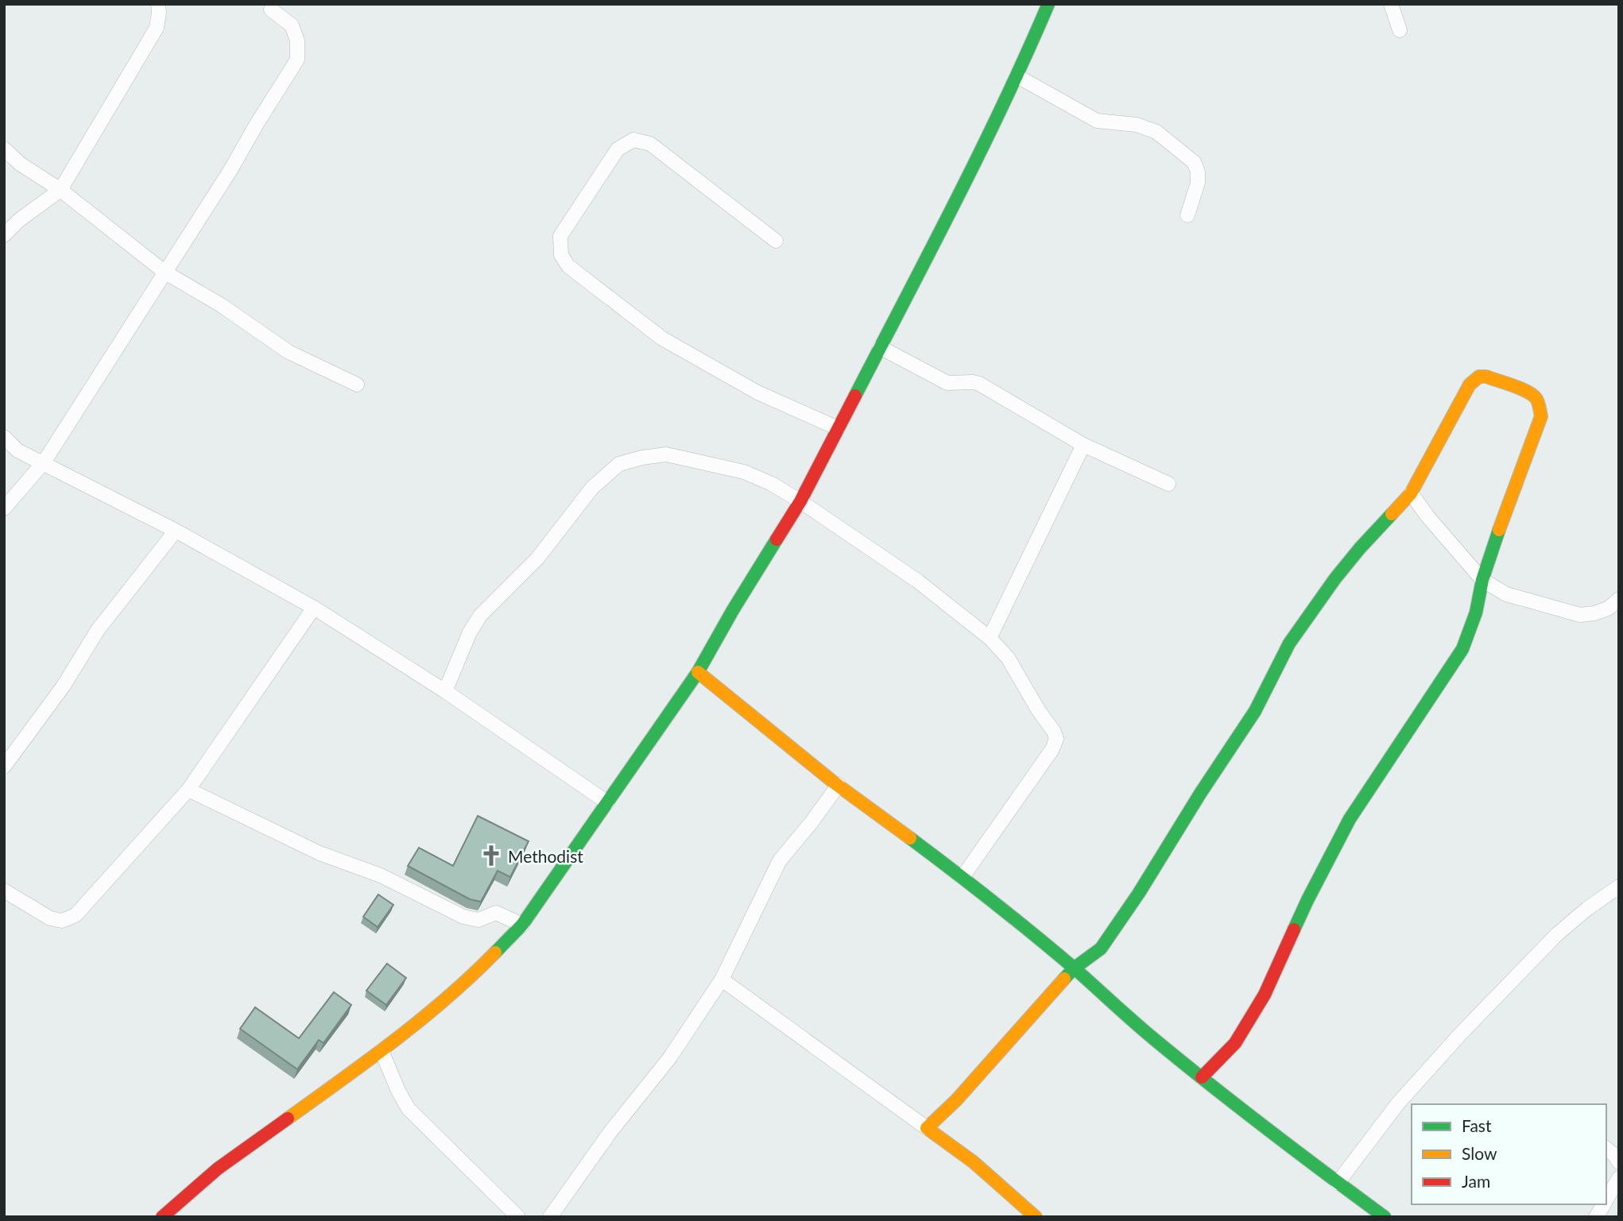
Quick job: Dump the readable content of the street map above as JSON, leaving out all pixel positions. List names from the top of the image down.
{
  "places": {
    "church": ["Methodist"]
  },
  "legend": ["Fast", "Slow", "Jam"]
}
